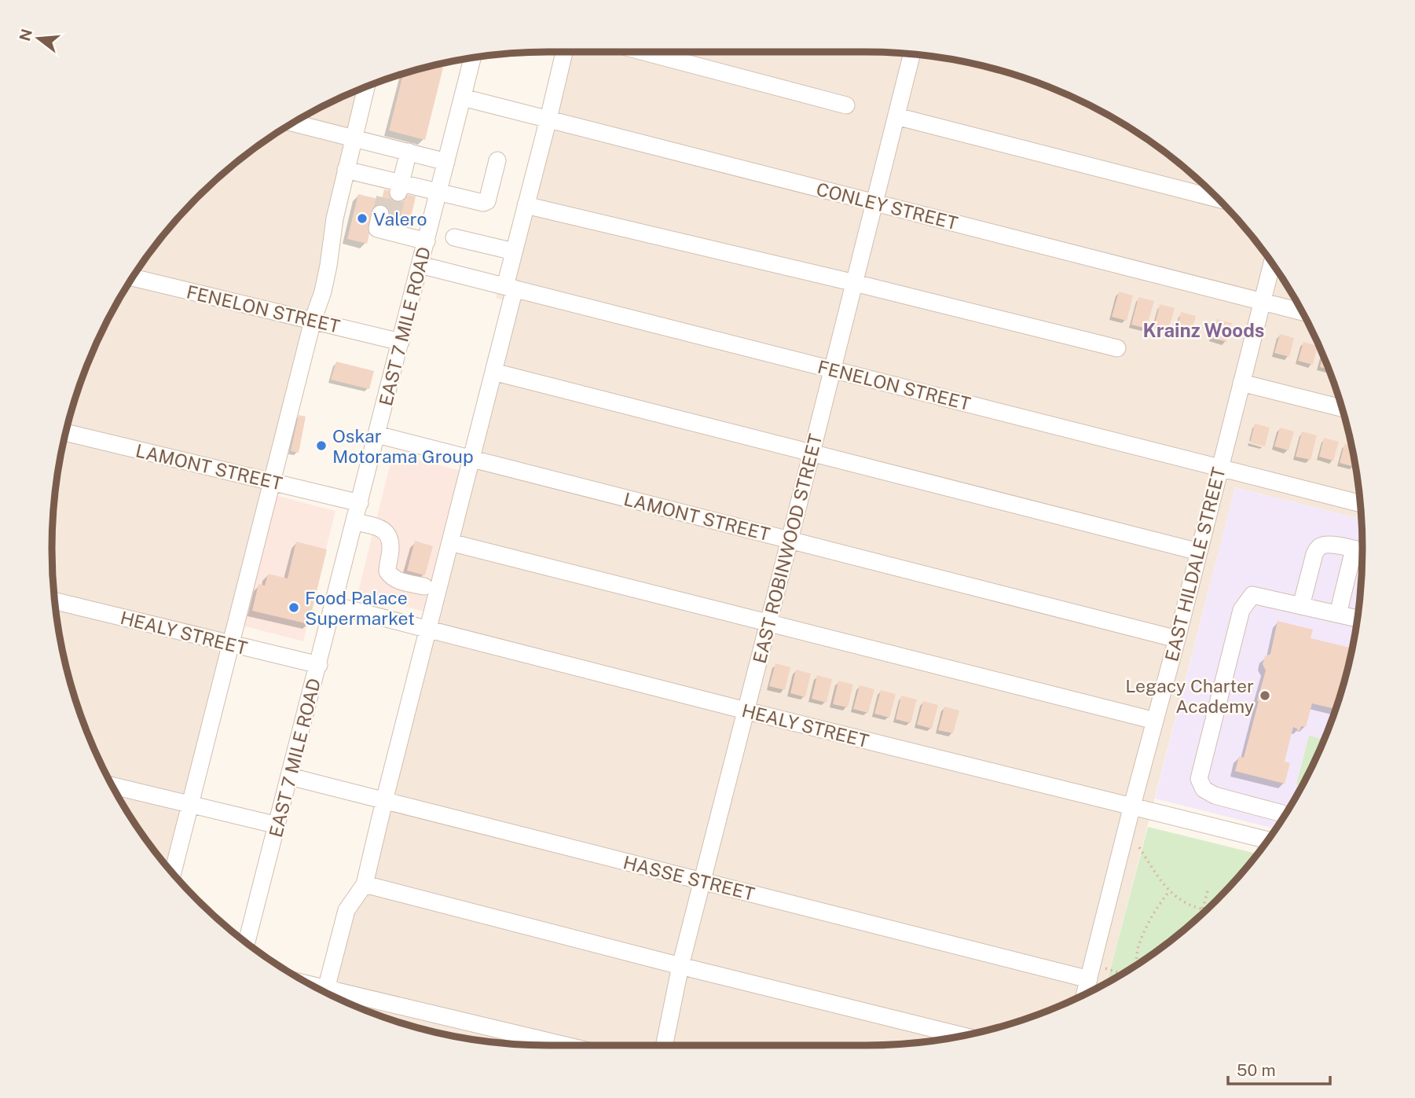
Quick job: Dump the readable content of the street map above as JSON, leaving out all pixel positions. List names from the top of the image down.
{
  "streets": {
    "street": [
      "CONLEY STREET",
      "FENELON STREET",
      "EAST 7 MILE ROAD",
      "LAMONT STREET",
      "EAST ROBINWOOD STREET",
      "EAST HILDALE STREET",
      "HEALY STREET",
      "HASSE STREET"
    ]
  },
  "crossings": [
    ["CONLEY STREET", "EAST 7 MILE ROAD"],
    ["CONLEY STREET", "EAST ROBINWOOD STREET"],
    ["CONLEY STREET", "EAST HILDALE STREET"],
    ["FENELON STREET", "EAST 7 MILE ROAD"],
    ["FENELON STREET", "EAST ROBINWOOD STREET"],
    ["FENELON STREET", "EAST HILDALE STREET"],
    ["EAST 7 MILE ROAD", "LAMONT STREET"],
    ["EAST 7 MILE ROAD", "HEALY STREET"],
    ["EAST 7 MILE ROAD", "HASSE STREET"],
    ["LAMONT STREET", "EAST ROBINWOOD STREET"],
    ["LAMONT STREET", "EAST HILDALE STREET"],
    ["EAST ROBINWOOD STREET", "HEALY STREET"],
    ["EAST ROBINWOOD STREET", "HASSE STREET"],
    ["EAST HILDALE STREET", "HEALY STREET"],
    ["EAST HILDALE STREET", "HASSE STREET"]
  ],
  "districts": ["Krainz Woods"],
  "places": [
    "Valero",
    "Oskar Motorama Group",
    "Food Palace Supermarket",
    "Legacy Charter Academy"
  ],
  "scale_bar": "50 m",
  "north": "left"
}
